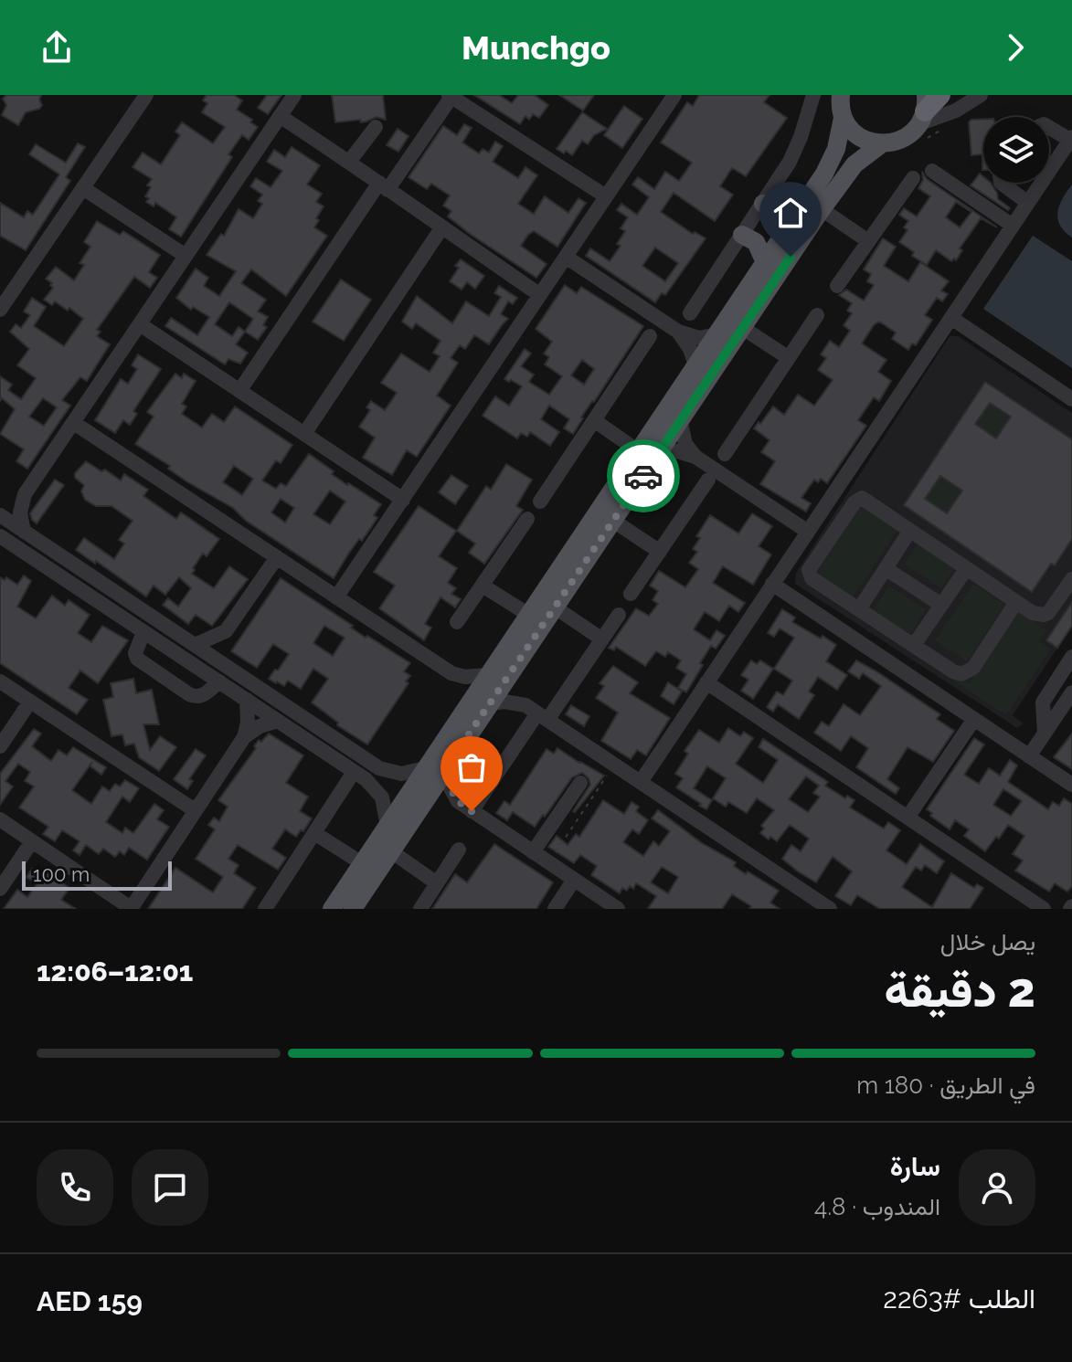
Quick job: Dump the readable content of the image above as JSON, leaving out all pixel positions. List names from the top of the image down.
{
  "scale_bar": "100 m",
  "page": {
    "header": "Munchgo",
    "scale": "100 m",
    "heading": ["2 دقيقة", "يصل خلال", "12:01–12:06"],
    "panel": [
      "سارة",
      "المندوب · 4.8",
      "الطلب #2263",
      "AED 159"
    ],
    "bar": "في الطريق · 180 m"
  }
}
